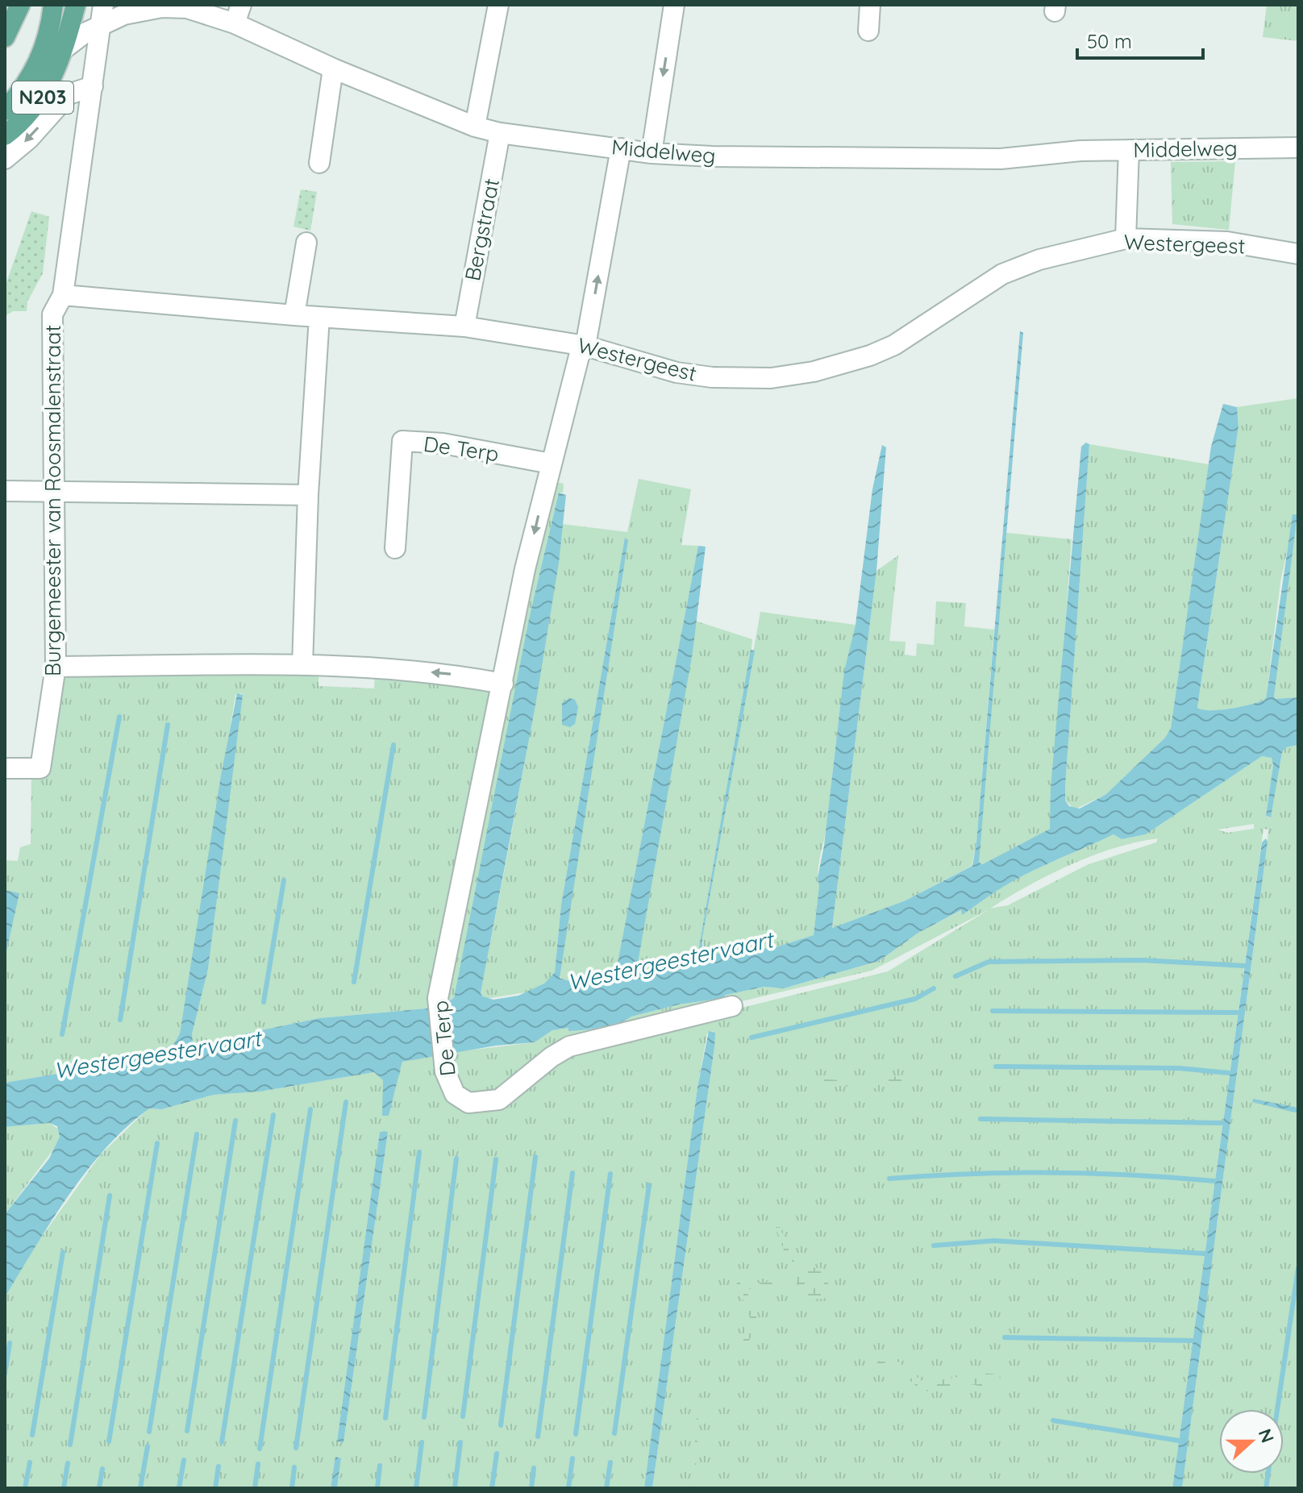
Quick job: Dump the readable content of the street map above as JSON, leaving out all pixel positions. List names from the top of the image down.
{
  "streets": {
    "main road": ["N203"],
    "street": [
      "Middelweg",
      "Bergstraat",
      "Westergeest",
      "De Terp",
      "Burgemeester van Roosmalenstraat"
    ]
  },
  "crossings": [
    ["N203", "Middelweg"],
    ["Middelweg", "Bergstraat"],
    ["Middelweg", "De Terp"],
    ["Middelweg", "Burgemeester van Roosmalenstraat"],
    ["Bergstraat", "Westergeest"],
    ["Westergeest", "De Terp"],
    ["Westergeest", "Burgemeester van Roosmalenstraat"]
  ],
  "water": ["Westergeestervaart"],
  "scale_bar": "50 m",
  "north": "right"
}
